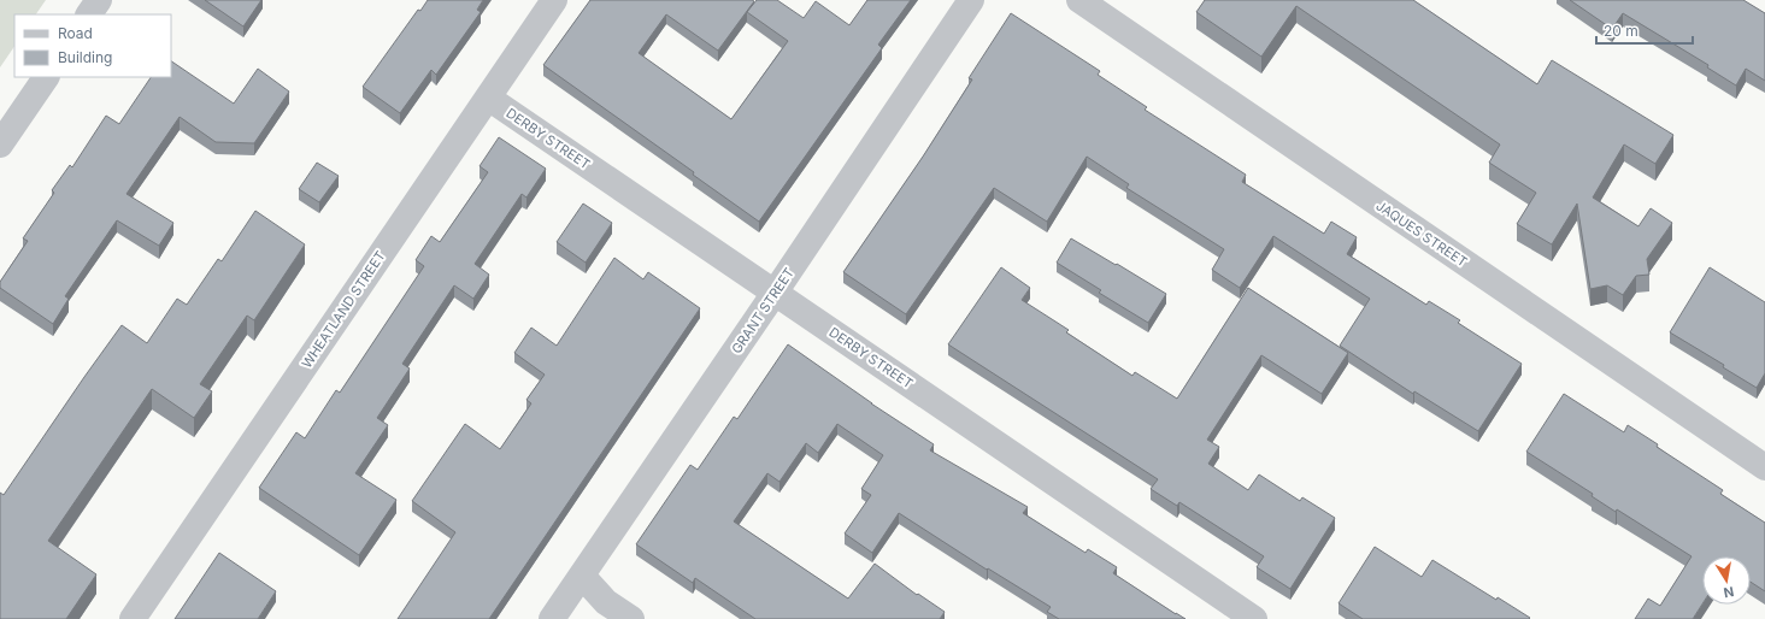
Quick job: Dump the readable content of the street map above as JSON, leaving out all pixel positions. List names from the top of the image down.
{
  "streets": {
    "street": [
      "DERBY STREET",
      "JAQUES STREET",
      "WHEATLAND STREET",
      "GRANT STREET"
    ]
  },
  "crossings": [
    ["DERBY STREET", "WHEATLAND STREET"],
    ["DERBY STREET", "GRANT STREET"]
  ],
  "legend": ["Road", "Building"],
  "scale_bar": "20 m",
  "north": "bottom"
}
